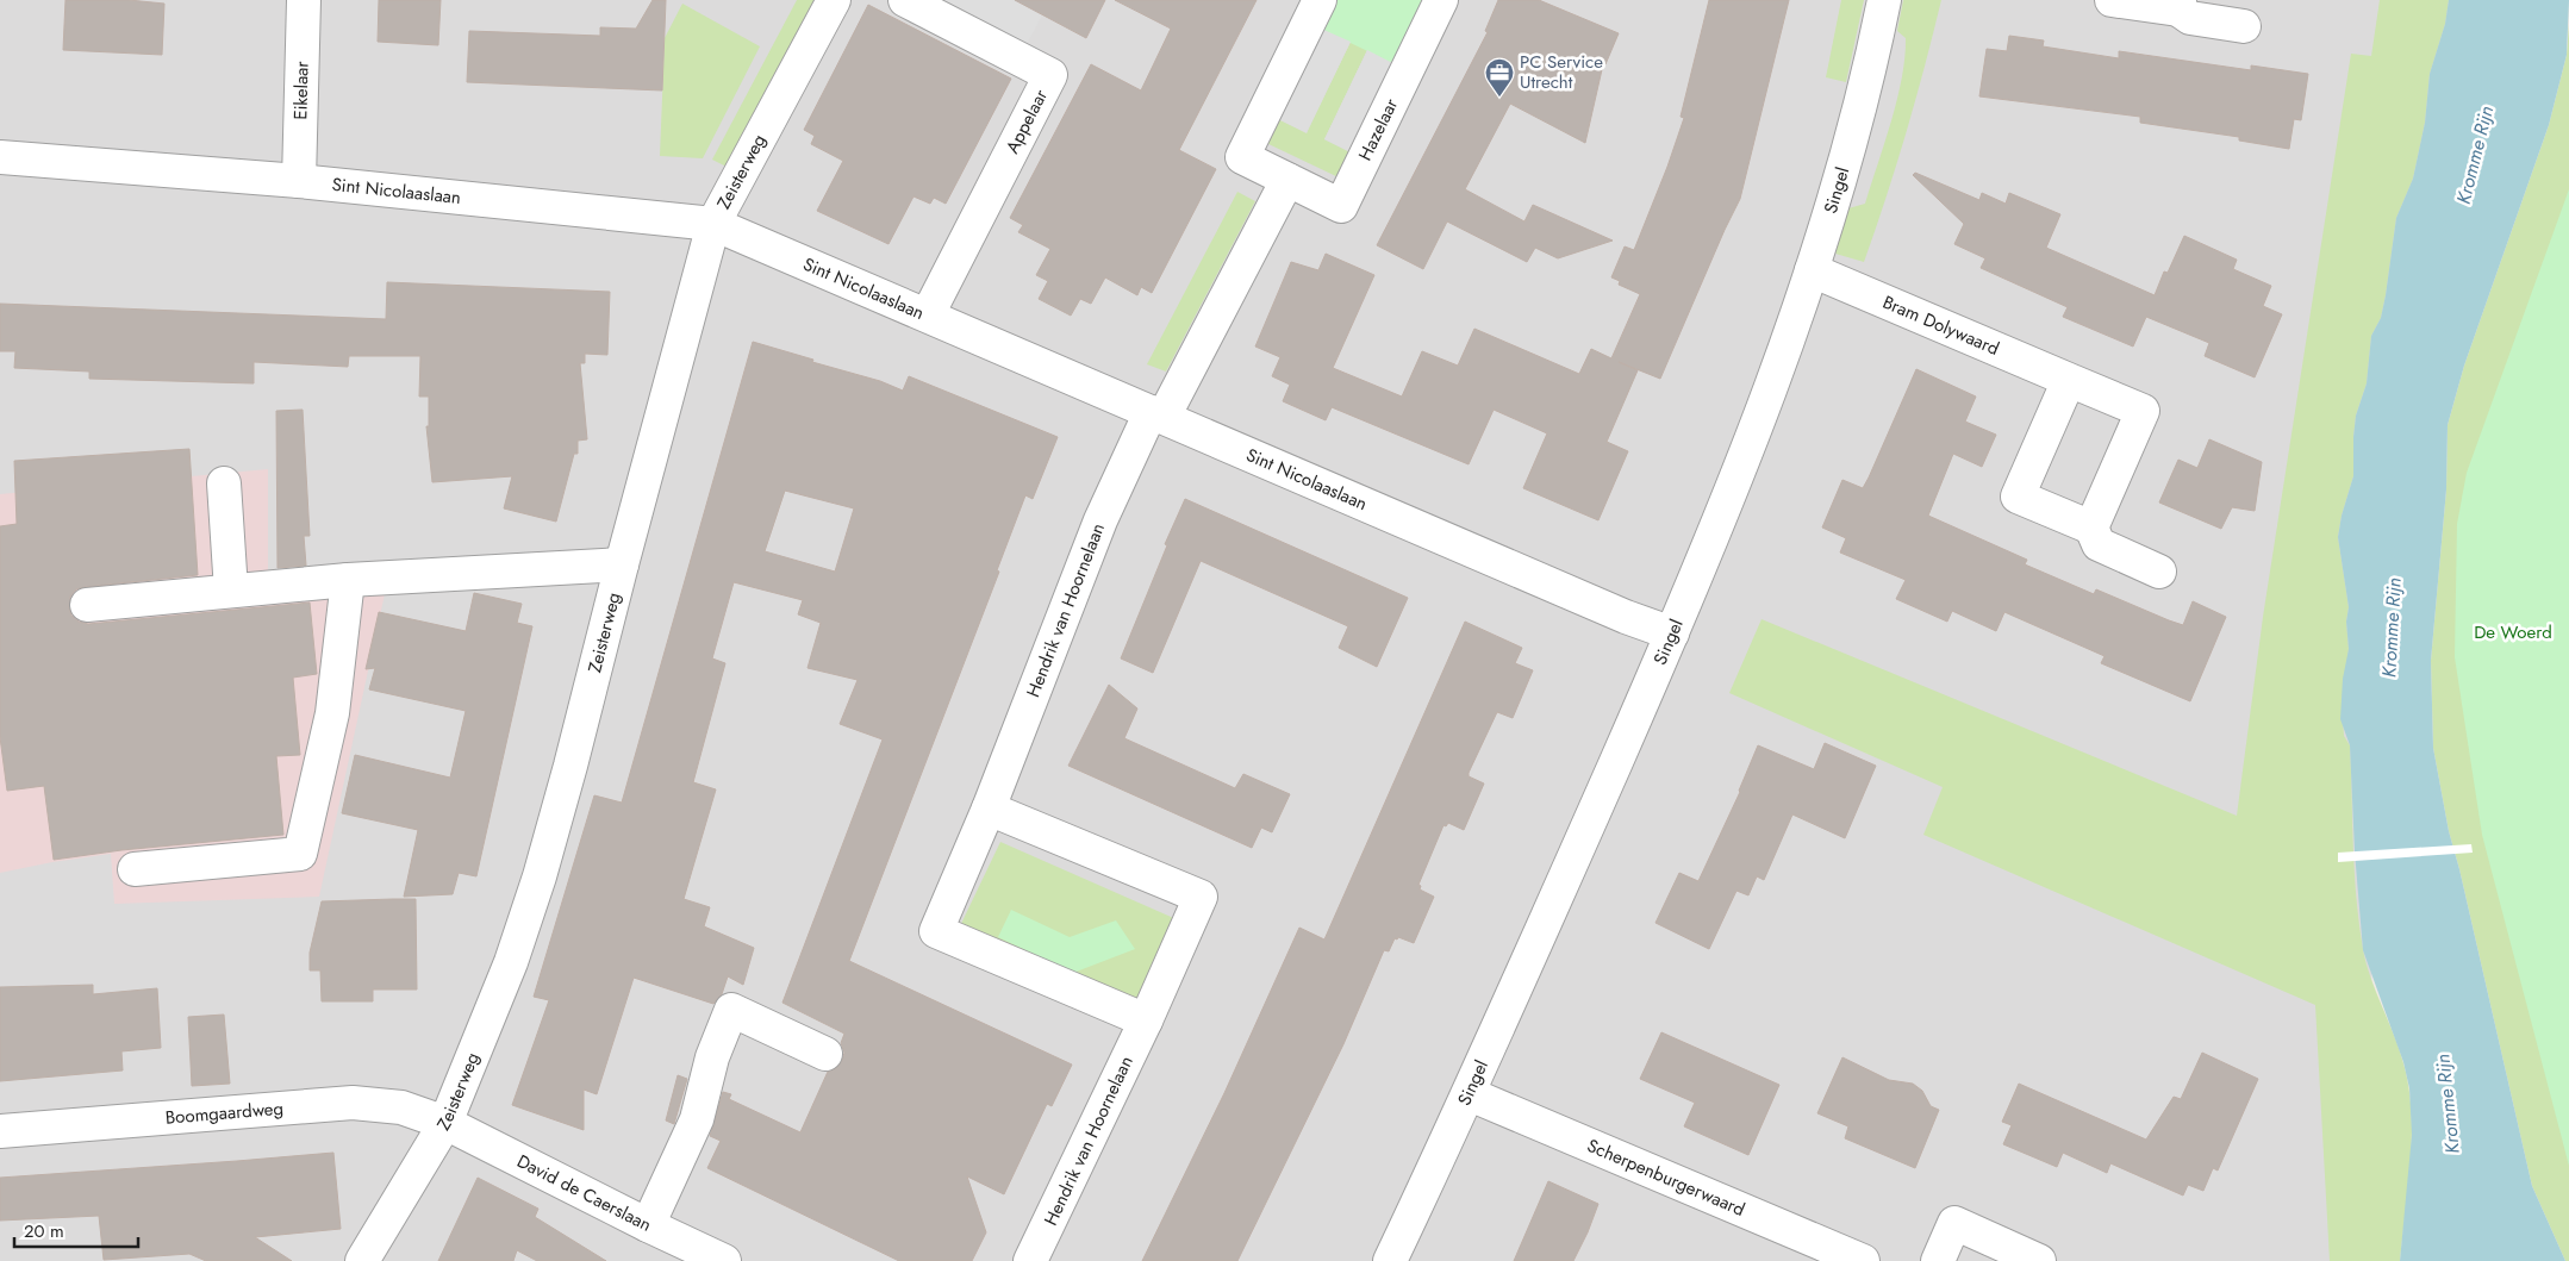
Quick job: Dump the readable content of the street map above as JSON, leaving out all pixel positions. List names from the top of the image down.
{
  "streets": {
    "street": [
      "Eikelaar",
      "Appelaar",
      "Hazelaar",
      "Zeisterweg",
      "Singel",
      "Sint Nicolaaslaan",
      "Bram Dolywaard",
      "Hendrik van Hoornelaan",
      "Boomgaardweg",
      "Scherpenburgerwaard",
      "David de Caerslaan"
    ]
  },
  "crossings": [
    ["Eikelaar", "Sint Nicolaaslaan"],
    ["Appelaar", "Sint Nicolaaslaan"],
    ["Zeisterweg", "Sint Nicolaaslaan"],
    ["Zeisterweg", "Boomgaardweg"],
    ["Zeisterweg", "David de Caerslaan"],
    ["Singel", "Sint Nicolaaslaan"],
    ["Singel", "Bram Dolywaard"],
    ["Singel", "Scherpenburgerwaard"],
    ["Sint Nicolaaslaan", "Hendrik van Hoornelaan"],
    ["Boomgaardweg", "David de Caerslaan"]
  ],
  "water": ["Kromme Rijn"],
  "parks": ["De Woerd"],
  "places": {
    "office": ["PC Service Utrecht"]
  },
  "scale_bar": "20 m"
}
